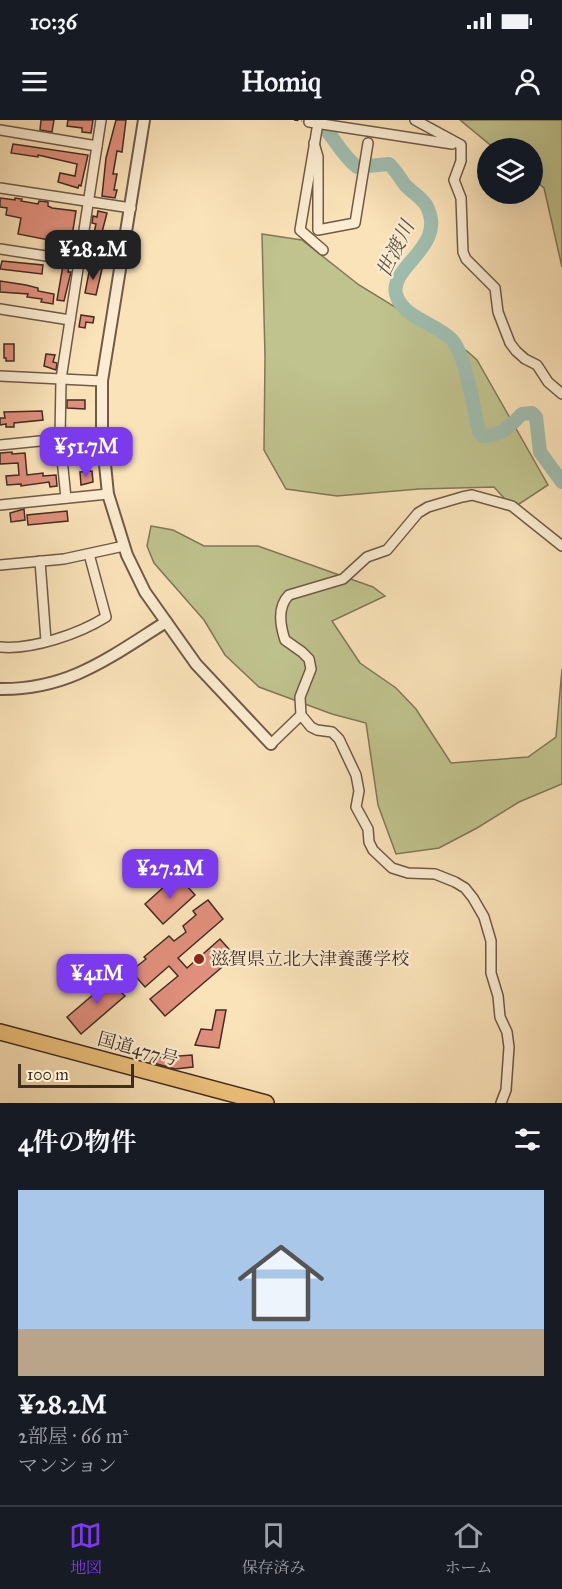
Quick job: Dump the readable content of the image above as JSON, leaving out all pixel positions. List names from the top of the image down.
{
  "streets": {
    "highway": ["国道477号"]
  },
  "water": ["世渡川"],
  "places": ["滋賀県立北大津養護学校"],
  "scale_bar": "100 m",
  "page": {
    "status": "10:36",
    "header": "Homiq",
    "price": [
      "¥28.2M",
      "¥51.7M",
      "¥27.2M",
      "¥41M"
    ],
    "scale": "100 m",
    "heading": "4件の物件",
    "list": [
      {
        "name": "¥28.2M",
        "note": "2部屋 · 66 m² · マンション"
      }
    ],
    "tabs": ["地図", "保存済み", "ホーム"]
  }
}
